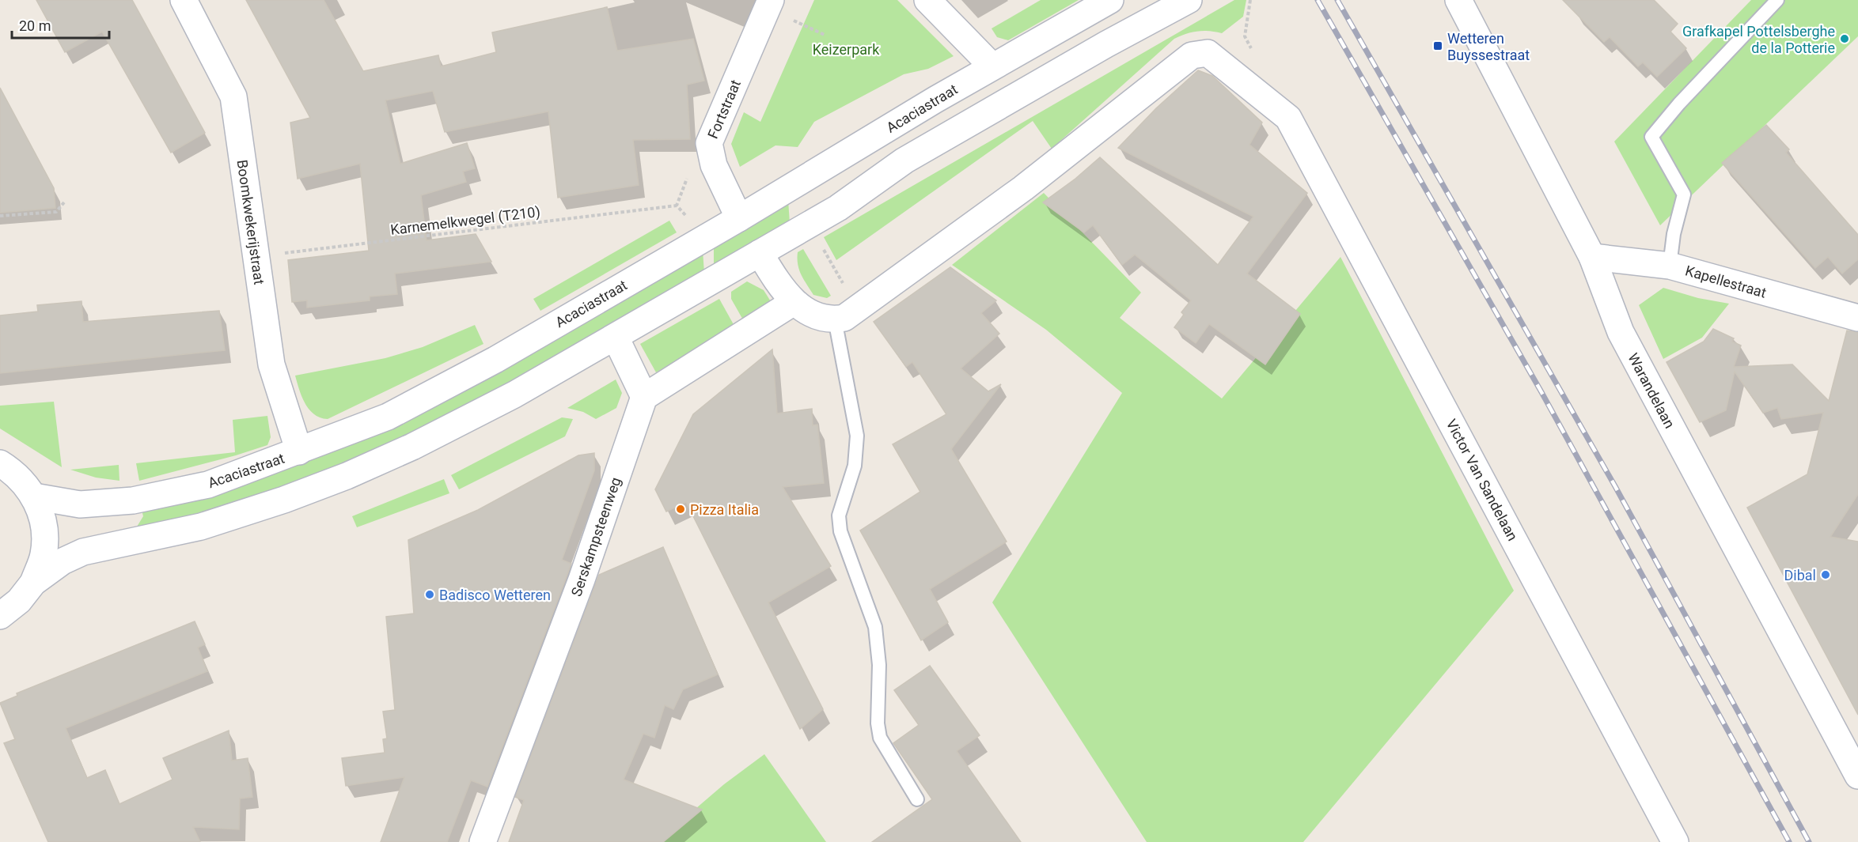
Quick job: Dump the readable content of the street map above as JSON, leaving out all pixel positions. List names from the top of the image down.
{
  "streets": {
    "main road": [
      "Acaciastraat",
      "Fortstraat",
      "Boomkwekerijstraat",
      "Kapellestraat",
      "Warandelaan",
      "Victor Van Sandelaan",
      "Serskampsteenweg"
    ],
    "path": ["Karnemelkwegel (T210)"]
  },
  "crossings": [
    ["Acaciastraat", "Fortstraat"],
    ["Acaciastraat", "Boomkwekerijstraat"],
    ["Karnemelkwegel (T210)", "Boomkwekerijstraat"],
    ["Kapellestraat", "Warandelaan"]
  ],
  "parks": ["Keizerpark"],
  "places": {
    "other": [
      "Grafkapel Pottelsberghe de la Potterie",
      "Pizza Italia",
      "Dibal",
      "Badisco Wetteren"
    ],
    "transit": ["Wetteren Buyssestraat"]
  },
  "scale_bar": "20 m"
}
